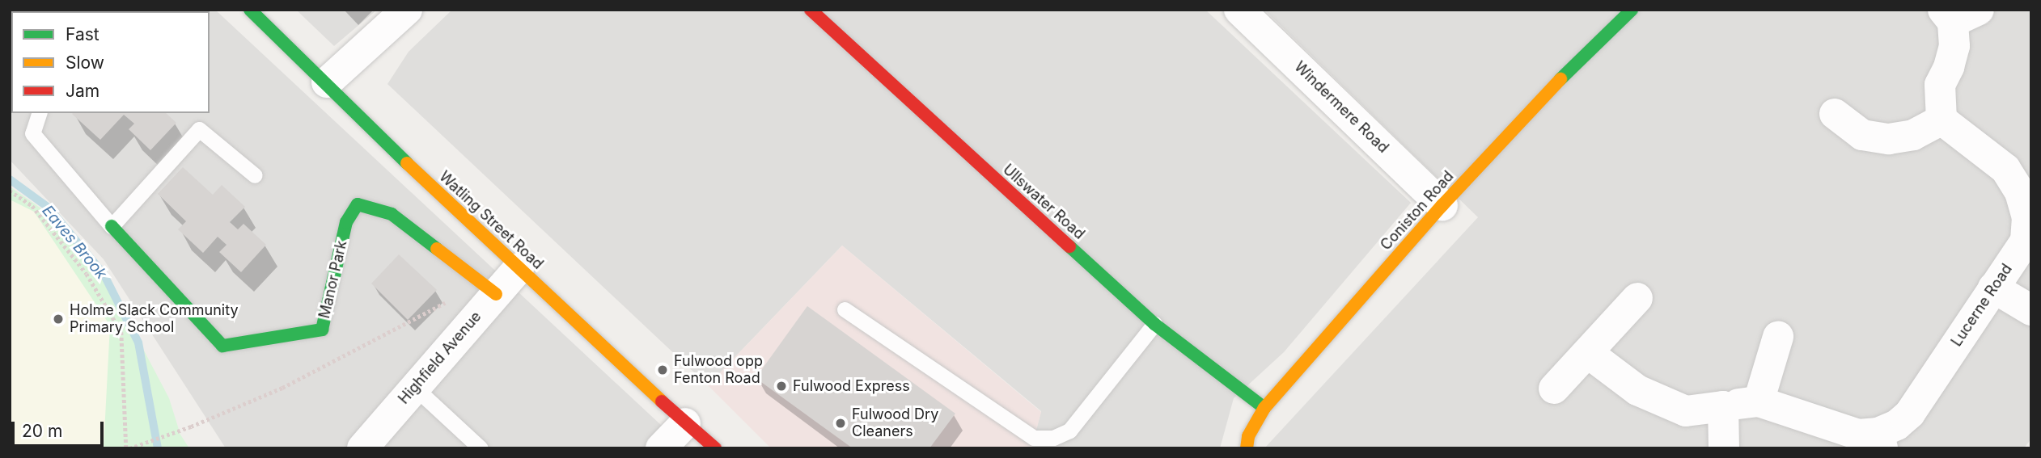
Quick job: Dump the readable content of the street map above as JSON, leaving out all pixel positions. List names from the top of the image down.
{
  "streets": {
    "street": [
      "Windermere Road",
      "Ullswater Road",
      "Coniston Road",
      "Watling Street Road",
      "Manor Park",
      "Lucerne Road",
      "Highfield Avenue"
    ]
  },
  "crossings": [
    ["Windermere Road", "Coniston Road"],
    ["Ullswater Road", "Coniston Road"],
    ["Watling Street Road", "Highfield Avenue"],
    ["Manor Park", "Highfield Avenue"]
  ],
  "water": ["Eaves Brook"],
  "places": [
    "Holme Slack Community Primary School",
    "Fulwood opp Fenton Road",
    "Fulwood Express",
    "Fulwood Dry Cleaners"
  ],
  "legend": ["Fast", "Slow", "Jam"],
  "scale_bar": "20 m"
}
